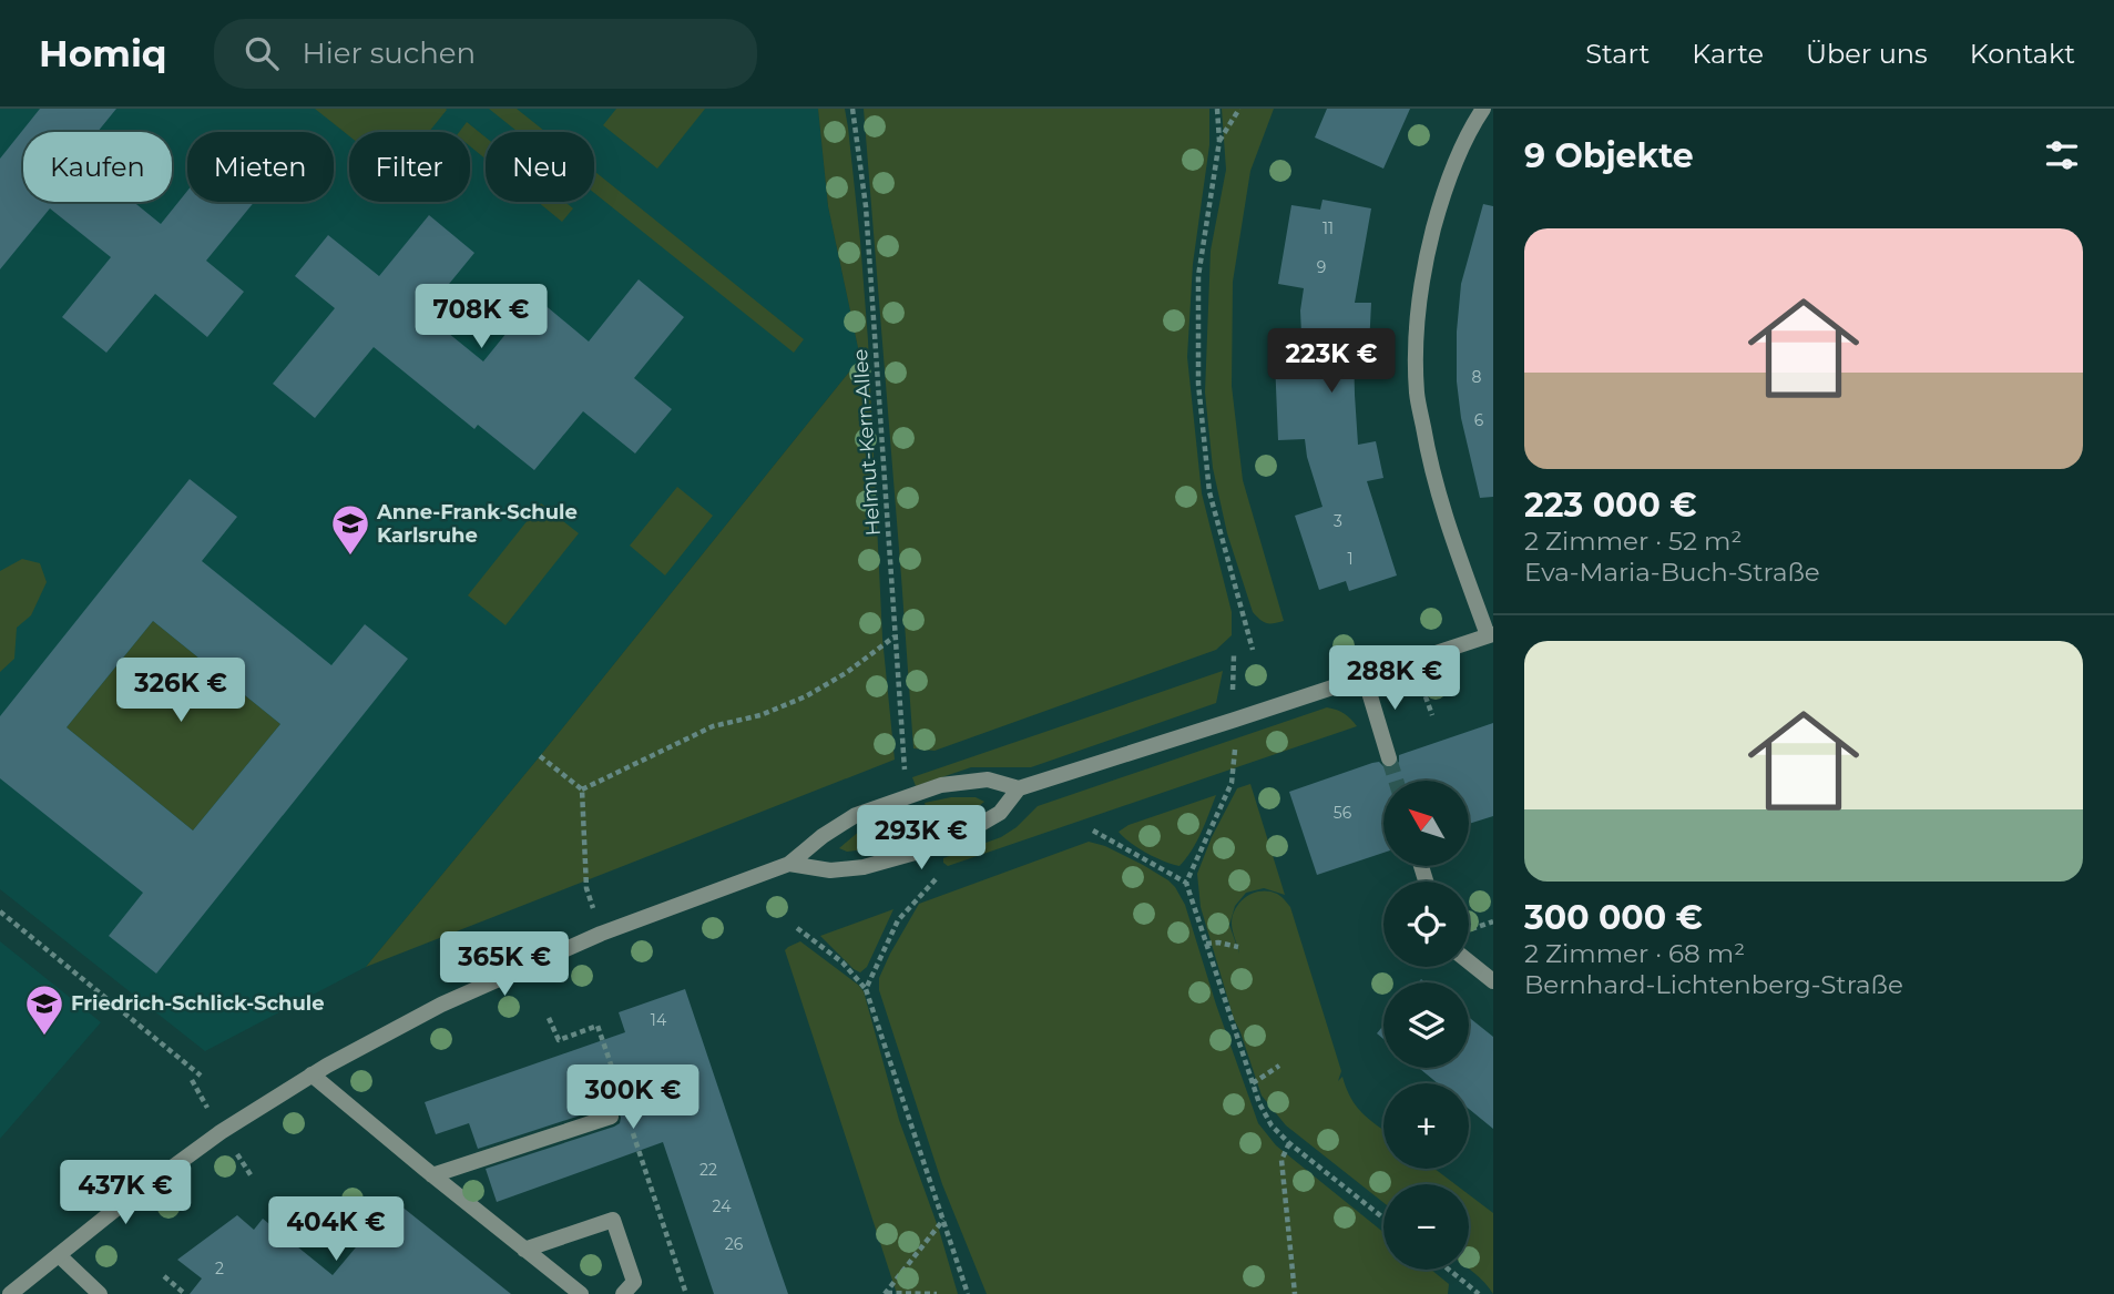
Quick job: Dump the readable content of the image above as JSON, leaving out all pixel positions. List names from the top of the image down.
{
  "streets": {
    "path": ["Helmut-Kern-Allee"]
  },
  "places": {
    "school or university": ["Anne-Frank-Schule Karlsruhe", "Friedrich-Schlick-Schule"]
  },
  "house_numbers": [
    "11",
    "9",
    "8",
    "6",
    "3",
    "1",
    "56",
    "14",
    "22",
    "24",
    "26",
    "2"
  ],
  "north": "top left",
  "page": {
    "header": "Homiq",
    "search": "Hier suchen",
    "nav": [
      "Start",
      "Karte",
      "Über uns",
      "Kontakt"
    ],
    "heading": "9 Objekte",
    "chip": [
      "Kaufen",
      "Mieten",
      "Filter",
      "Neu"
    ],
    "list": [
      {
        "name": "223 000 €",
        "note": "2 Zimmer · 52 m² · Eva-Maria-Buch-Straße"
      },
      {
        "name": "300 000 €",
        "note": "2 Zimmer · 68 m² · Bernhard-Lichtenberg-Straße"
      }
    ],
    "price": [
      "708K €",
      "223K €",
      "288K €",
      "326K €",
      "293K €",
      "365K €",
      "300K €",
      "437K €",
      "404K €"
    ],
    "map_buttons": ["+", "−"]
  }
}
